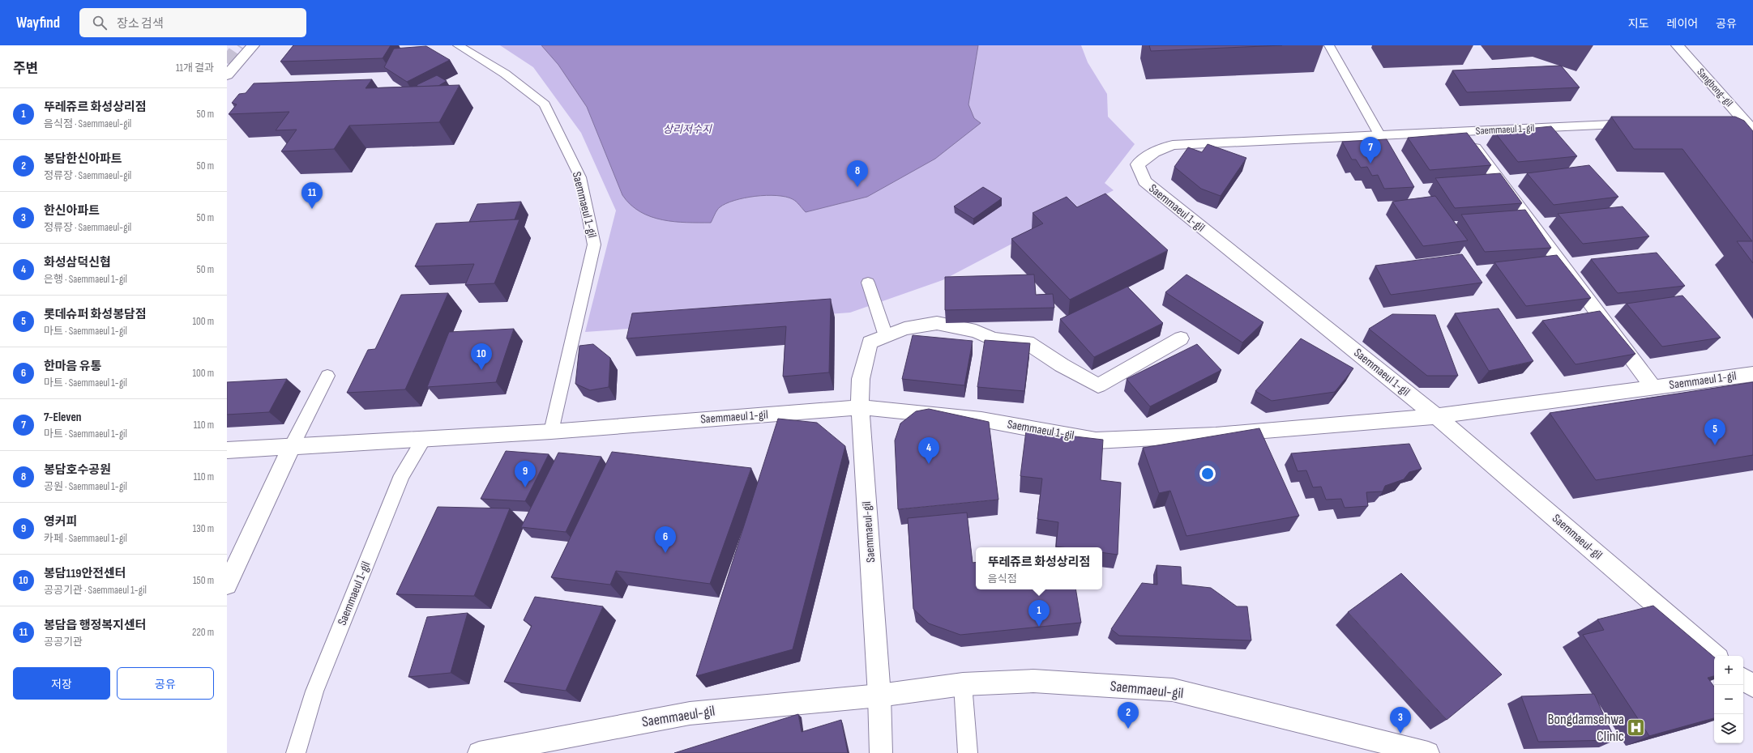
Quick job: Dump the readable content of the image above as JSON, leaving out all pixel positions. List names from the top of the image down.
{
  "streets": {
    "street": ["Sangbong-gil", "Saemmaeul 1-gil", "Saemmaeul-gil"]
  },
  "crossings": [
    ["Saemmaeul 1-gil", "Saemmaeul-gil"]
  ],
  "water": ["상리저수지"],
  "places": {
    "hospital": ["Bongdamsehwa Clinic"]
  },
  "page": {
    "header": "Wayfind",
    "search": "장소 검색",
    "nav": ["지도", "레이어", "공유"],
    "heading": ["주변", "11개 결과"],
    "list": [
      {
        "mark": "1",
        "name": "뚜레쥬르 화성상리점",
        "note": "음식점 · Saemmaeul-gil",
        "value": "50 m"
      },
      {
        "mark": "2",
        "name": "봉담한신아파트",
        "note": "정류장 · Saemmaeul-gil",
        "value": "50 m"
      },
      {
        "mark": "3",
        "name": "한신아파트",
        "note": "정류장 · Saemmaeul-gil",
        "value": "50 m"
      },
      {
        "mark": "4",
        "name": "화성삼덕신협",
        "note": "은행 · Saemmaeul 1-gil",
        "value": "50 m"
      },
      {
        "mark": "5",
        "name": "롯데슈퍼 화성봉담점",
        "note": "마트 · Saemmaeul 1-gil",
        "value": "100 m"
      },
      {
        "mark": "6",
        "name": "한마음 유통",
        "note": "마트 · Saemmaeul 1-gil",
        "value": "100 m"
      },
      {
        "mark": "7",
        "name": "7-Eleven",
        "note": "마트 · Saemmaeul 1-gil",
        "value": "110 m"
      },
      {
        "mark": "8",
        "name": "봉담호수공원",
        "note": "공원 · Saemmaeul 1-gil",
        "value": "110 m"
      },
      {
        "mark": "9",
        "name": "영커피",
        "note": "카페 · Saemmaeul 1-gil",
        "value": "130 m"
      },
      {
        "mark": "10",
        "name": "봉담119안전센터",
        "note": "공공기관 · Saemmaeul 1-gil",
        "value": "150 m"
      },
      {
        "mark": "11",
        "name": "봉담읍 행정복지센터",
        "note": "공공기관",
        "value": "220 m"
      }
    ],
    "pins": [
      "7",
      "8",
      "11",
      "10",
      "5",
      "4",
      "9",
      "6",
      "1",
      "2",
      "3"
    ],
    "popup": ["뚜레쥬르 화성상리점", "음식점"],
    "map_buttons": ["+", "−"],
    "buttons": ["저장", "공유"]
  }
}
